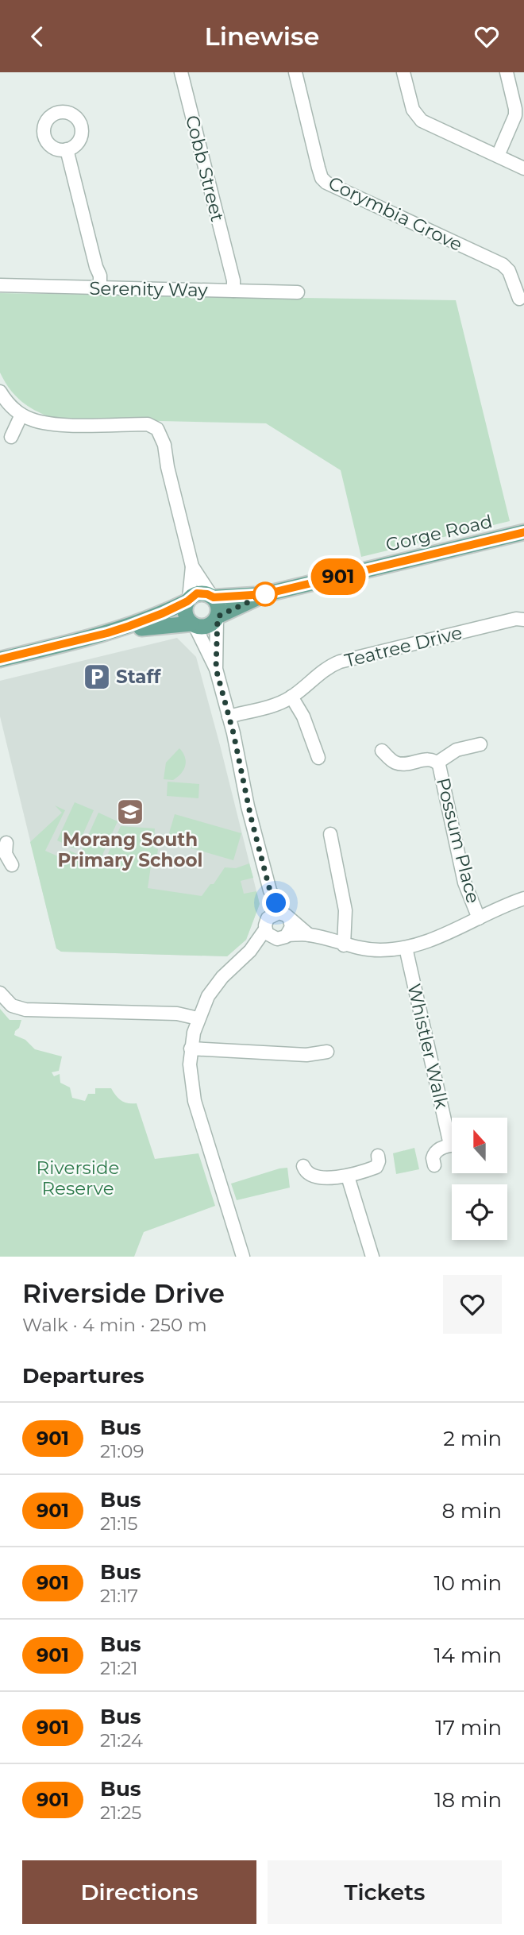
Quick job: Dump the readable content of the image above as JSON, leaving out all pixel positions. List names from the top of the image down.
{
  "streets": {
    "main road": ["Gorge Road"],
    "street": [
      "Cobb Street",
      "Corymbia Grove",
      "Serenity Way",
      "Teatree Drive",
      "Possum Place",
      "Whistler Walk"
    ]
  },
  "crossings": [
    ["Cobb Street", "Serenity Way"]
  ],
  "parks": ["Riverside Reserve"],
  "places": {
    "parking": ["Staff"],
    "school or university": ["Morang South Primary School"]
  },
  "lines": ["bus line 901"],
  "north": "top",
  "page": {
    "header": "Linewise",
    "on_map": "901",
    "heading": [
      ["Riverside Drive", "Walk · 4 min · 250 m"],
      "Departures"
    ],
    "list": [
      {
        "mark": "901",
        "name": "Bus",
        "note": "21:09",
        "value": "2 min"
      },
      {
        "mark": "901",
        "name": "Bus",
        "note": "21:15",
        "value": "8 min"
      },
      {
        "mark": "901",
        "name": "Bus",
        "note": "21:17",
        "value": "10 min"
      },
      {
        "mark": "901",
        "name": "Bus",
        "note": "21:21",
        "value": "14 min"
      },
      {
        "mark": "901",
        "name": "Bus",
        "note": "21:24",
        "value": "17 min"
      },
      {
        "mark": "901",
        "name": "Bus",
        "note": "21:25",
        "value": "18 min"
      }
    ],
    "buttons": ["Directions", "Tickets"]
  }
}
